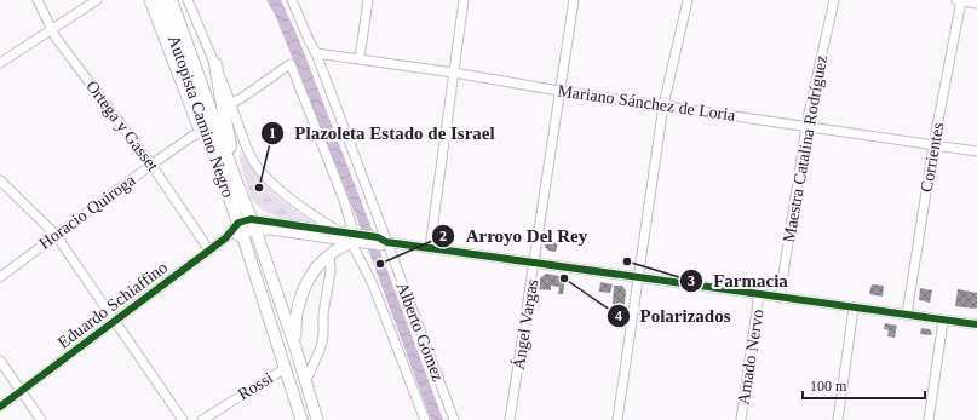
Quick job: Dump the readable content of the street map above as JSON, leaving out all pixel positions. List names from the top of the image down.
{
  "streets": {
    "highway": ["Autopista Camino Negro"],
    "street": [
      "Mariano Sánchez de Loria",
      "Ortega y Gasset",
      "Maestra Catalina Rodríguez",
      "Corrientes",
      "Horacio Quiroga",
      "Eduardo Schiaffino",
      "Ángel Vargas",
      "Alberto Gómez",
      "Amado Nervo",
      "Rossi"
    ]
  },
  "crossings": [
    ["Mariano Sánchez de Loria", "Maestra Catalina Rodríguez"],
    ["Mariano Sánchez de Loria", "Corrientes"],
    ["Mariano Sánchez de Loria", "Ángel Vargas"],
    ["Mariano Sánchez de Loria", "Alberto Gómez"],
    ["Autopista Camino Negro", "Eduardo Schiaffino"],
    ["Ortega y Gasset", "Horacio Quiroga"],
    ["Ortega y Gasset", "Eduardo Schiaffino"]
  ],
  "places": [
    "Plazoleta Estado de Israel",
    "Farmacia",
    "Arroyo Del Rey",
    "Polarizados"
  ],
  "scale_bar": "100 m"
}
